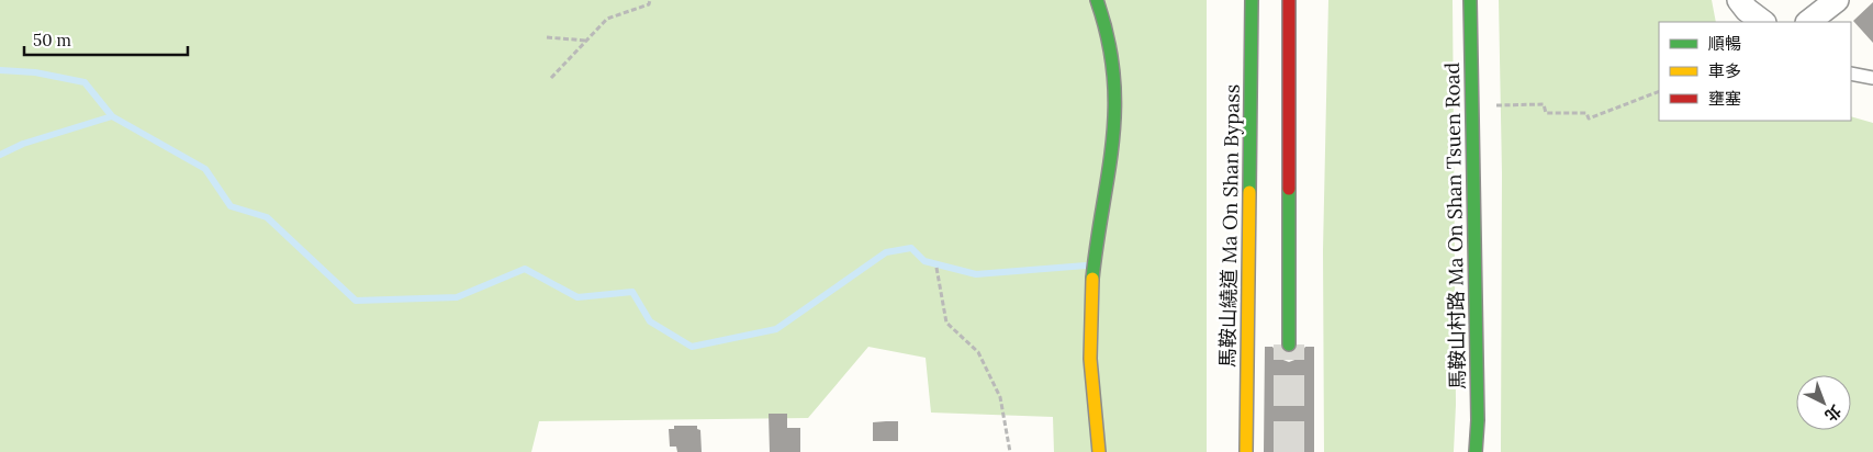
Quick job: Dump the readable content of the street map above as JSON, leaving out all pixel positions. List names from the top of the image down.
{
  "streets": {
    "street": ["馬鞍山繞道 Ma On Shan Bypass", "馬鞍山村路 Ma On Shan Tsuen Road"]
  },
  "legend": ["順暢", "車多", "壅塞"],
  "scale_bar": "50 m",
  "north": "bottom right"
}
